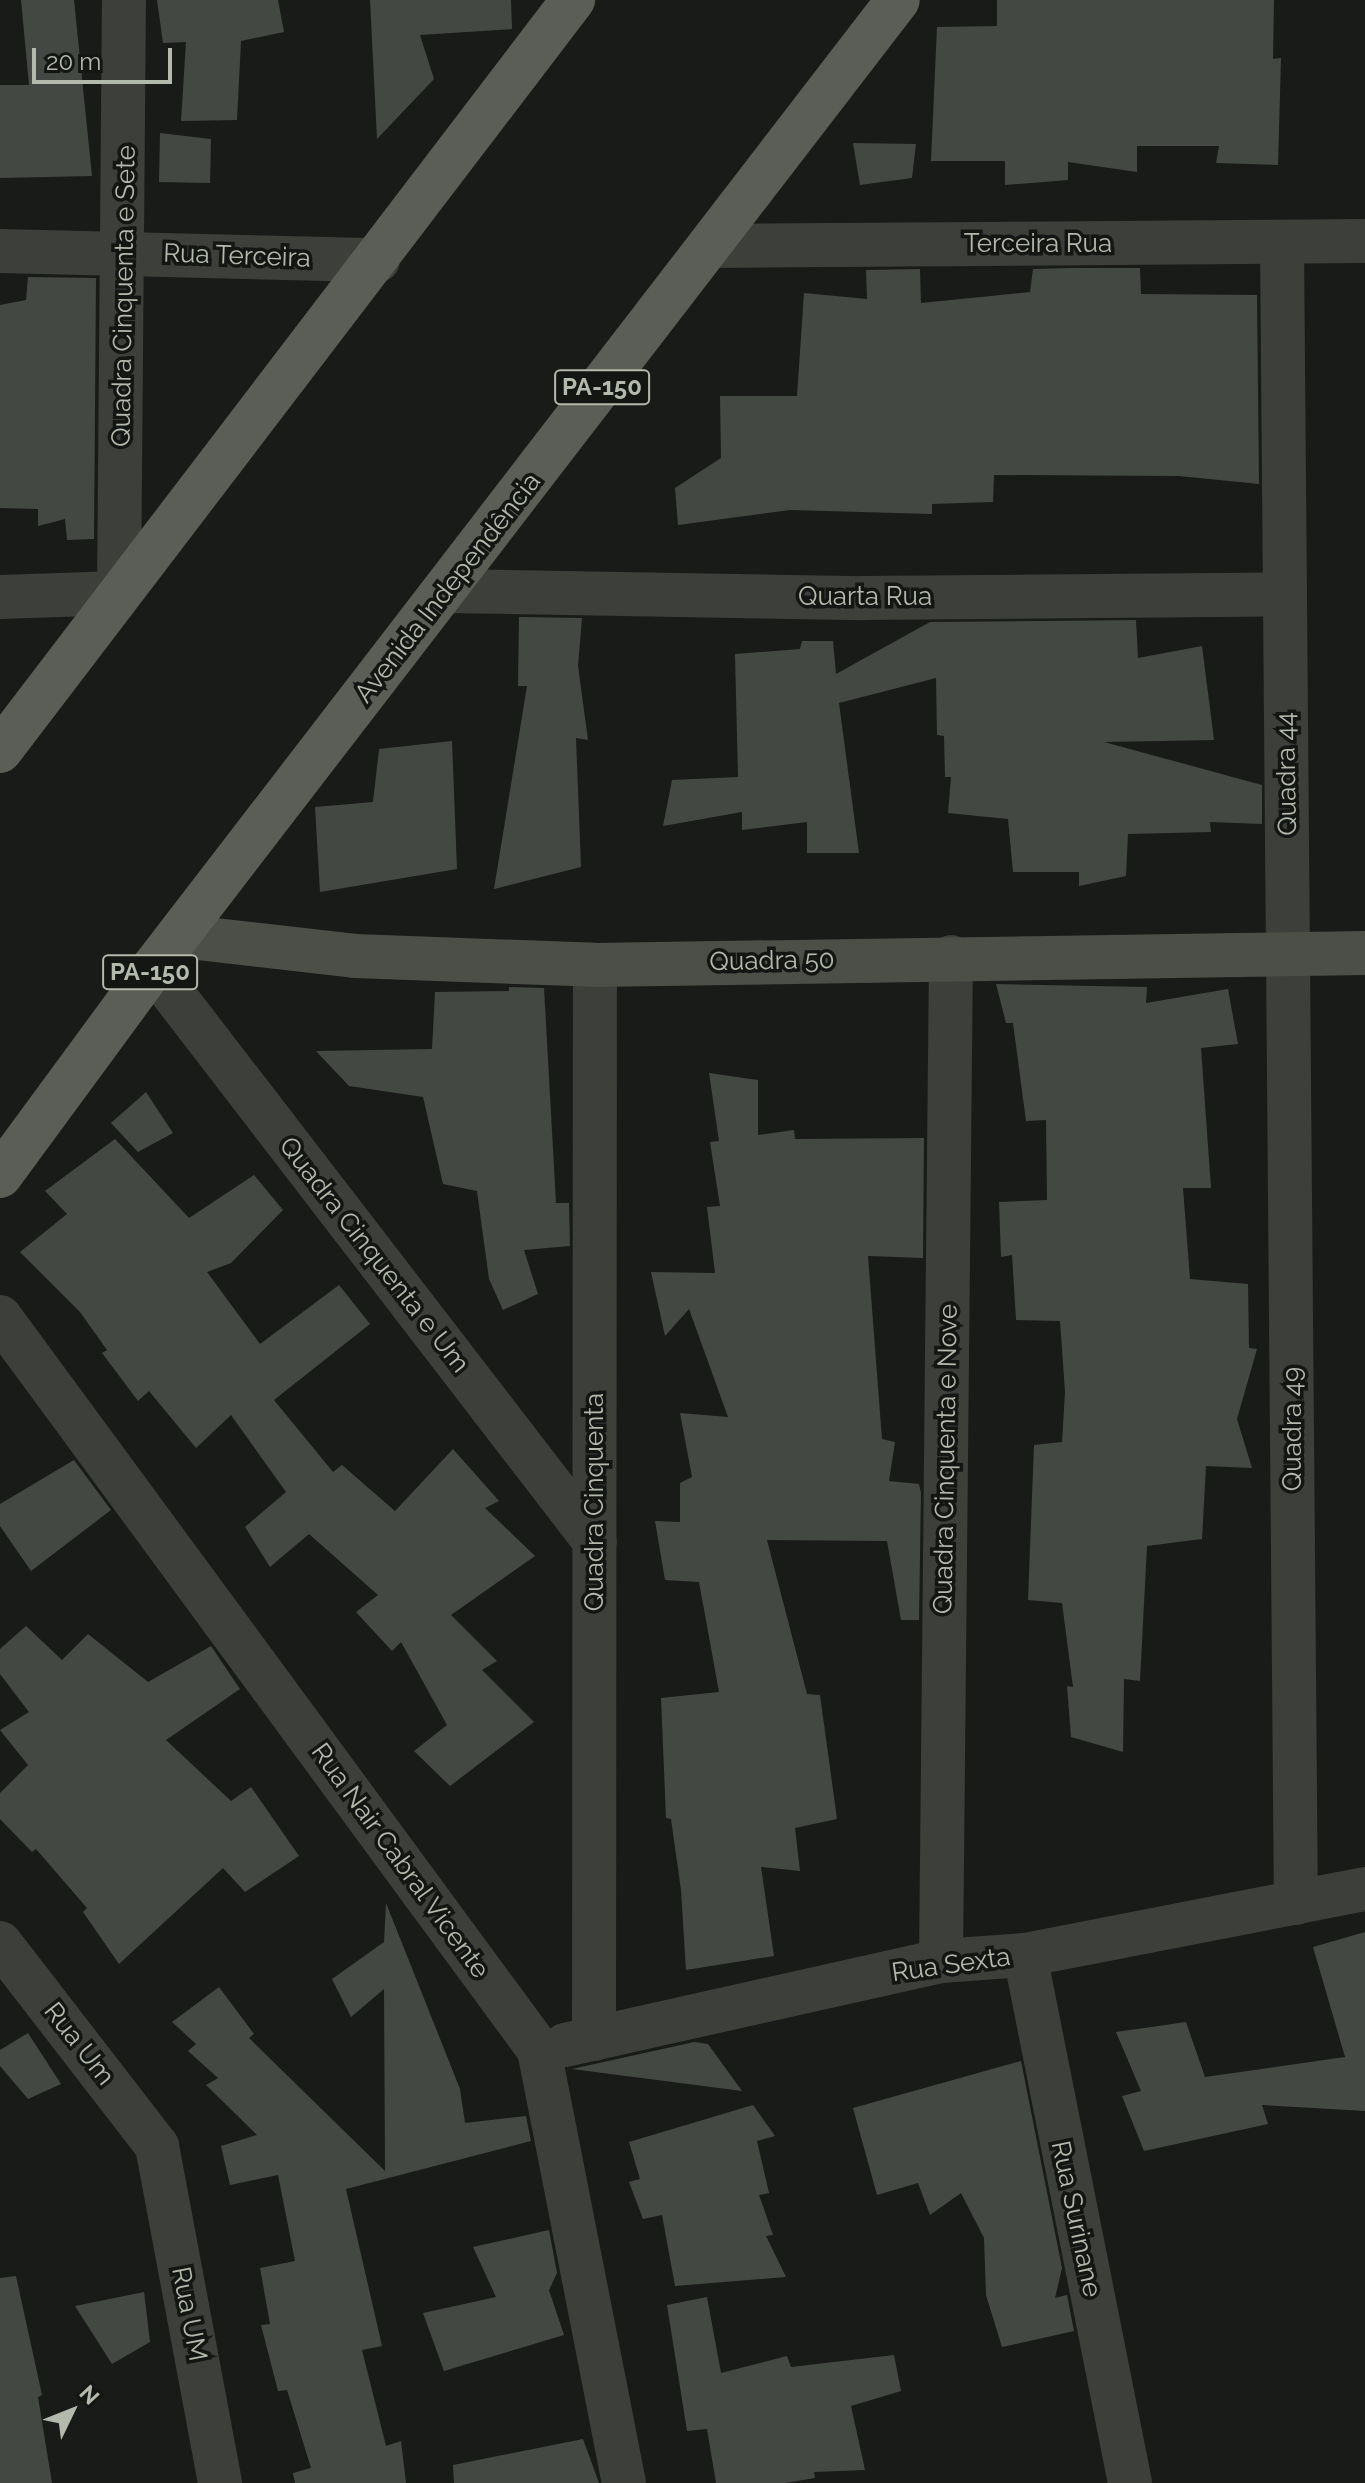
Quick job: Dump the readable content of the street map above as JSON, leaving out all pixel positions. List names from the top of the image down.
{
  "streets": {
    "main road": ["PA-150", "Avenida Independência"],
    "street": [
      "Terceira Rua",
      "Rua Terceira",
      "Quadra Cinquenta e Sete",
      "Quarta Rua",
      "Quadra 44",
      "Quadra 50",
      "Quadra Cinquenta e Um",
      "Quadra 49",
      "Quadra Cinquenta e Nove",
      "Quadra Cinquenta",
      "Rua Nair Cabral Vicente",
      "Rua Sexta",
      "Rua Um",
      "Rua Surinane",
      "Rua UM"
    ]
  },
  "crossings": [
    ["Terceira Rua", "Avenida Independência"],
    ["Terceira Rua", "Quadra 44"],
    ["Rua Terceira", "Quadra Cinquenta e Sete"],
    ["Avenida Independência", "Quarta Rua"],
    ["Avenida Independência", "Quadra 50"],
    ["Avenida Independência", "Quadra Cinquenta e Um"],
    ["Quarta Rua", "Quadra 44"],
    ["Quadra 44", "Quadra 50"],
    ["Quadra 44", "Quadra 49"],
    ["Quadra 50", "Quadra Cinquenta e Um"],
    ["Quadra 50", "Quadra 49"],
    ["Quadra 50", "Quadra Cinquenta e Nove"],
    ["Quadra 50", "Quadra Cinquenta"],
    ["Quadra Cinquenta e Um", "Quadra Cinquenta"],
    ["Quadra 49", "Rua Sexta"],
    ["Quadra Cinquenta e Nove", "Rua Sexta"],
    ["Quadra Cinquenta", "Rua Sexta"],
    ["Rua Nair Cabral Vicente", "Rua Sexta"],
    ["Rua Sexta", "Rua Surinane"],
    ["Rua Um", "Rua UM"]
  ],
  "scale_bar": "20 m",
  "north": "top right"
}
